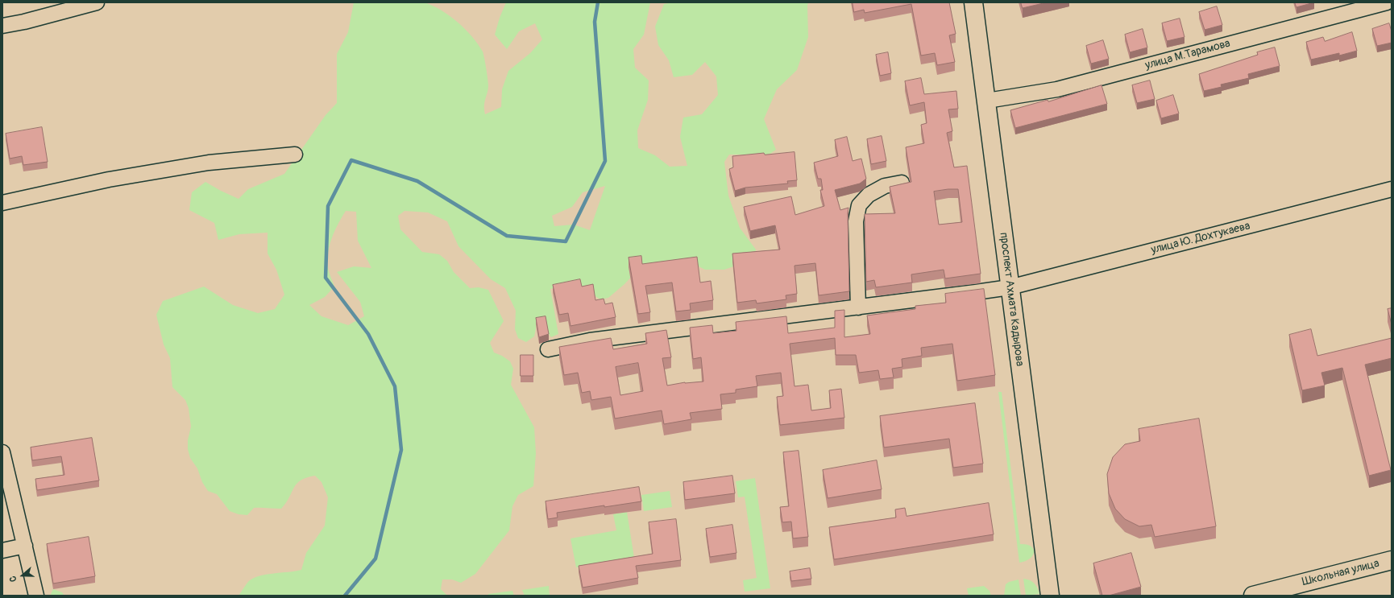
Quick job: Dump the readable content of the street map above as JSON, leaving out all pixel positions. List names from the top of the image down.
{
  "streets": {
    "main road": ["проспект Ахмата Кадырова", "Школьная улица"],
    "street": ["улица М.Тарамова", "улица Ю. Дохтукаева"]
  },
  "crossings": [
    ["улица М.Тарамова", "проспект Ахмата Кадырова"],
    ["улица Ю. Дохтукаева", "проспект Ахмата Кадырова"]
  ],
  "north": "left"
}
